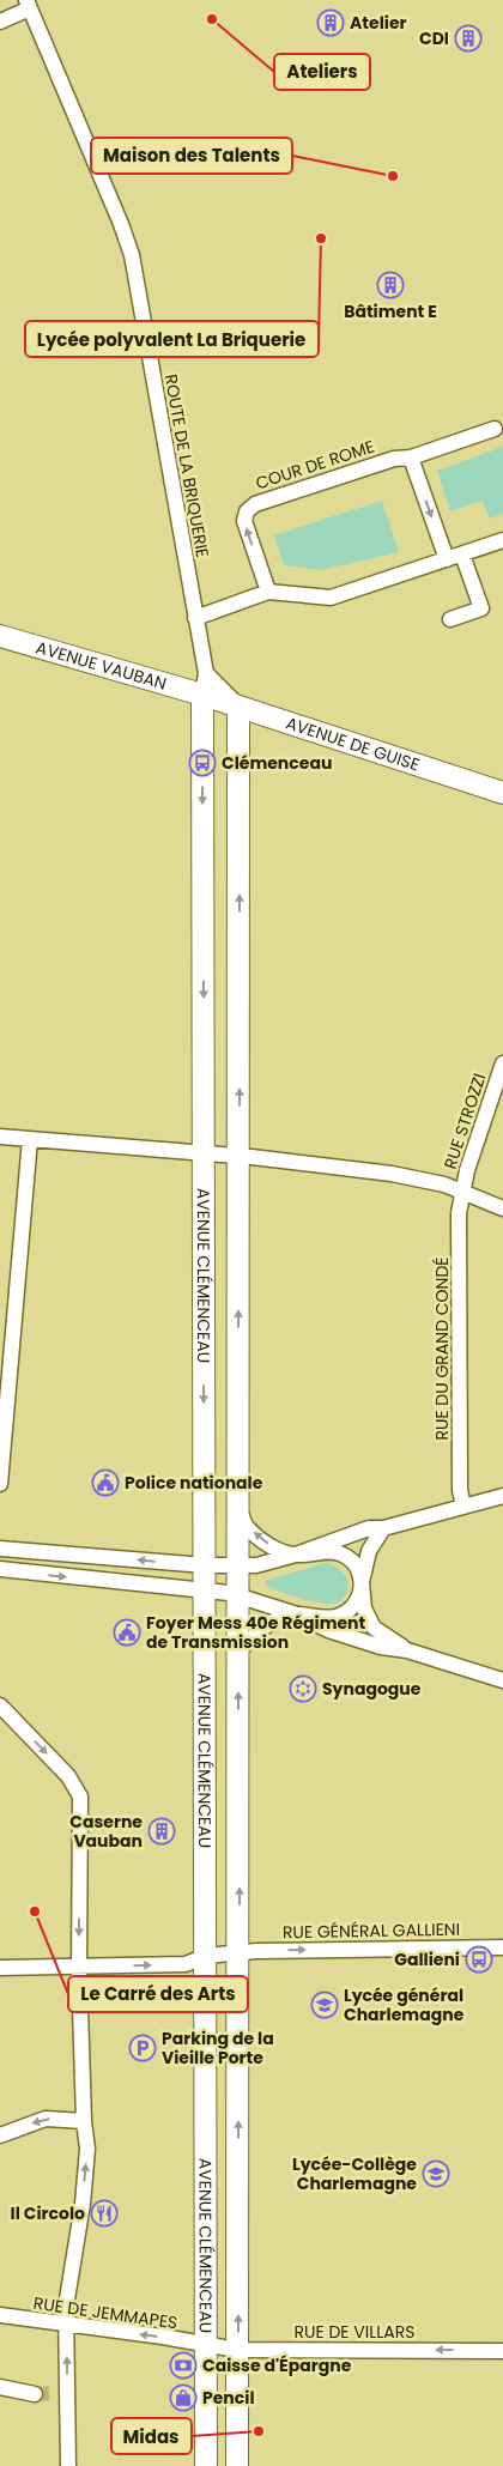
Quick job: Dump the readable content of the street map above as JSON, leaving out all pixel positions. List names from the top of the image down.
{
  "streets": {
    "street": [
      "COUR DE ROME",
      "ROUTE DE LA BRIQUERIE",
      "AVENUE VAUBAN",
      "AVENUE DE GUISE",
      "RUE STROZZI",
      "AVENUE CLÉMENCEAU",
      "RUE DU GRAND CONDÉ",
      "RUE GÉNÉRAL GALLIENI",
      "RUE DE JEMMAPES",
      "RUE DE VILLARS"
    ]
  },
  "crossings": [
    ["ROUTE DE LA BRIQUERIE", "AVENUE VAUBAN"],
    ["ROUTE DE LA BRIQUERIE", "AVENUE DE GUISE"],
    ["ROUTE DE LA BRIQUERIE", "AVENUE CLÉMENCEAU"],
    ["AVENUE VAUBAN", "AVENUE DE GUISE"],
    ["AVENUE VAUBAN", "AVENUE CLÉMENCEAU"],
    ["AVENUE DE GUISE", "AVENUE CLÉMENCEAU"],
    ["RUE STROZZI", "RUE DU GRAND CONDÉ"],
    ["AVENUE CLÉMENCEAU", "RUE GÉNÉRAL GALLIENI"],
    ["AVENUE CLÉMENCEAU", "RUE DE JEMMAPES"],
    ["AVENUE CLÉMENCEAU", "RUE DE VILLARS"],
    ["RUE DE JEMMAPES", "RUE DE VILLARS"]
  ],
  "one_way": ["RUE GÉNÉRAL GALLIENI", "RUE DE JEMMAPES", "RUE DE VILLARS"],
  "places": {
    "other": [
      "Ateliers",
      "Maison des Talents",
      "Lycée polyvalent La Briquerie",
      "Le Carré des Arts",
      "Midas"
    ],
    "building": [
      "Atelier",
      "CDI",
      "Bâtiment E",
      "Caserne Vauban"
    ],
    "bus stop": ["Clémenceau", "Gallieni"],
    "public building": ["Police nationale", "Foyer Mess 40e Régiment de Transmission"],
    "synagogue": ["Synagogue"],
    "school or university": ["Lycée général Charlemagne", "Lycée-Collège Charlemagne"],
    "parking": ["Parking de la Vieille Porte"],
    "restaurant": ["Il Circolo"],
    "bank": ["Caisse d'Épargne"],
    "shop": ["Pencil"]
  }
}
